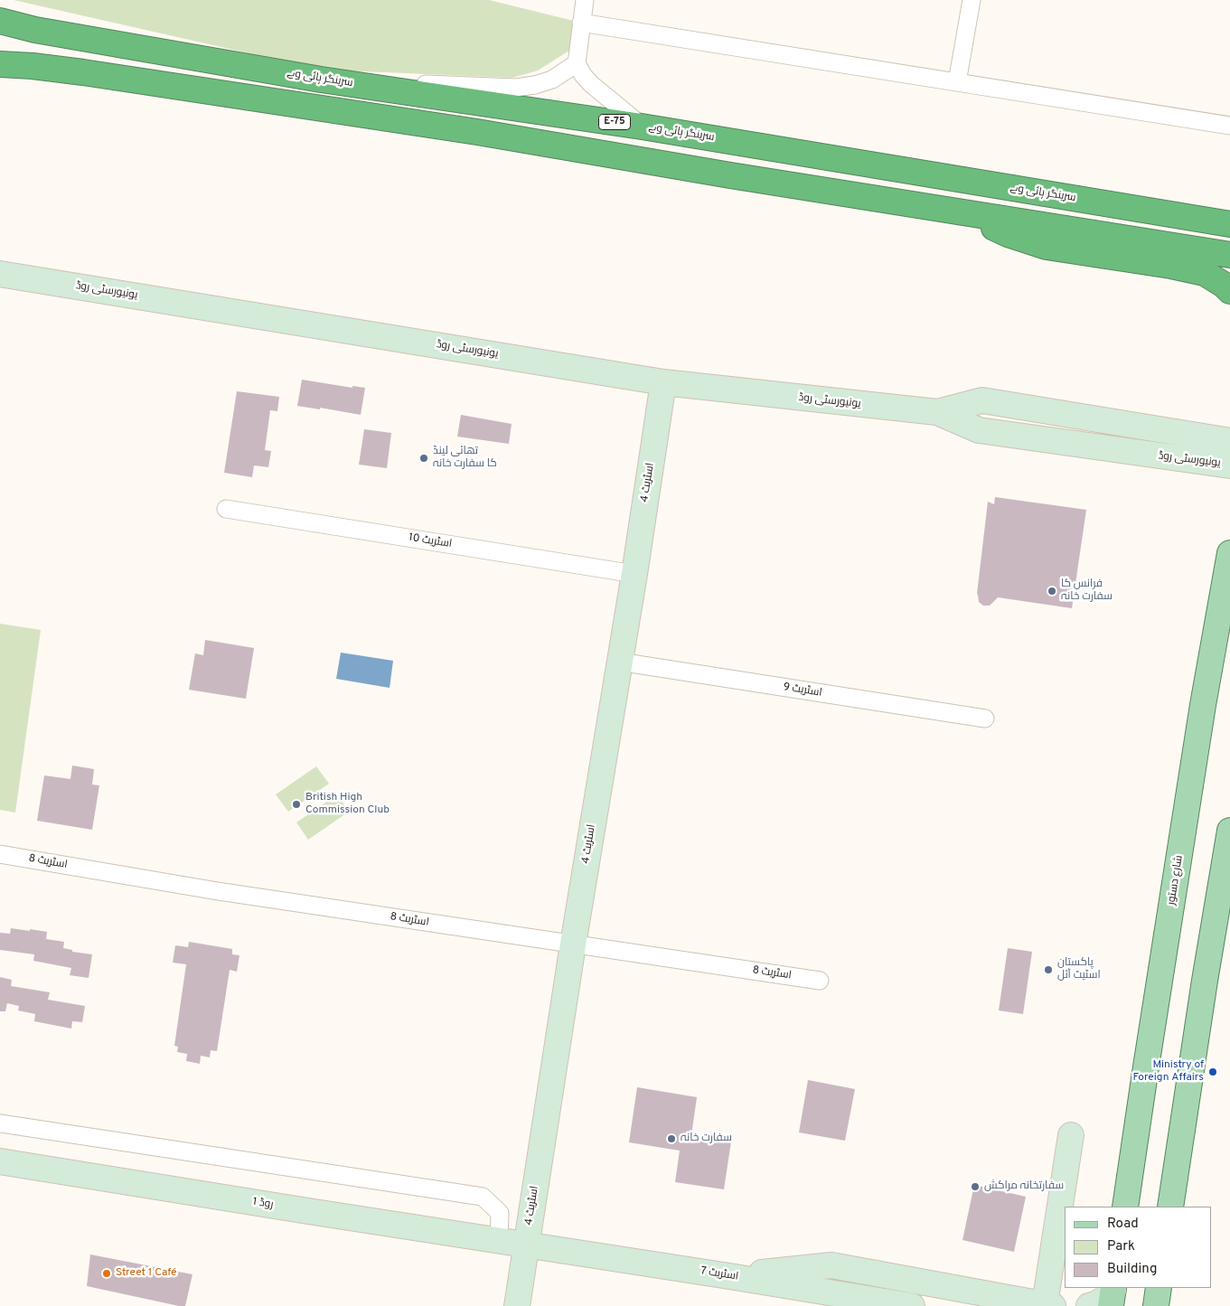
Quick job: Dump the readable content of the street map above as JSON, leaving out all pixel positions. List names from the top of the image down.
{
  "streets": {
    "highway": ["سرینگر ہائی وے", "E-75"],
    "main road": ["شارع دستور"],
    "street": [
      "یونیورسٹی روڈ",
      "اسٹریٹ 4",
      "اسٹریٹ 10",
      "اسٹریٹ 9",
      "اسٹریٹ 8",
      "روڈ 1",
      "اسٹریٹ 7"
    ]
  },
  "crossings": [
    ["یونیورسٹی روڈ", "اسٹریٹ 4"],
    ["اسٹریٹ 4", "اسٹریٹ 10"],
    ["اسٹریٹ 4", "اسٹریٹ 9"],
    ["اسٹریٹ 4", "اسٹریٹ 8"],
    ["اسٹریٹ 4", "روڈ 1"],
    ["اسٹریٹ 4", "اسٹریٹ 7"],
    ["روڈ 1", "اسٹریٹ 7"]
  ],
  "places": [
    "تھائی لینڈ کا سفارت خانہ",
    "فرانس کا سفارت خانہ",
    "British High Commission Club",
    "پاکستان اسٹیٹ آئل",
    "Ministry of Foreign Affairs",
    "سفارت خانہ",
    "سفارتخانہ مراکش",
    "Street 1 Café"
  ],
  "legend": ["Road", "Park", "Building"]
}
